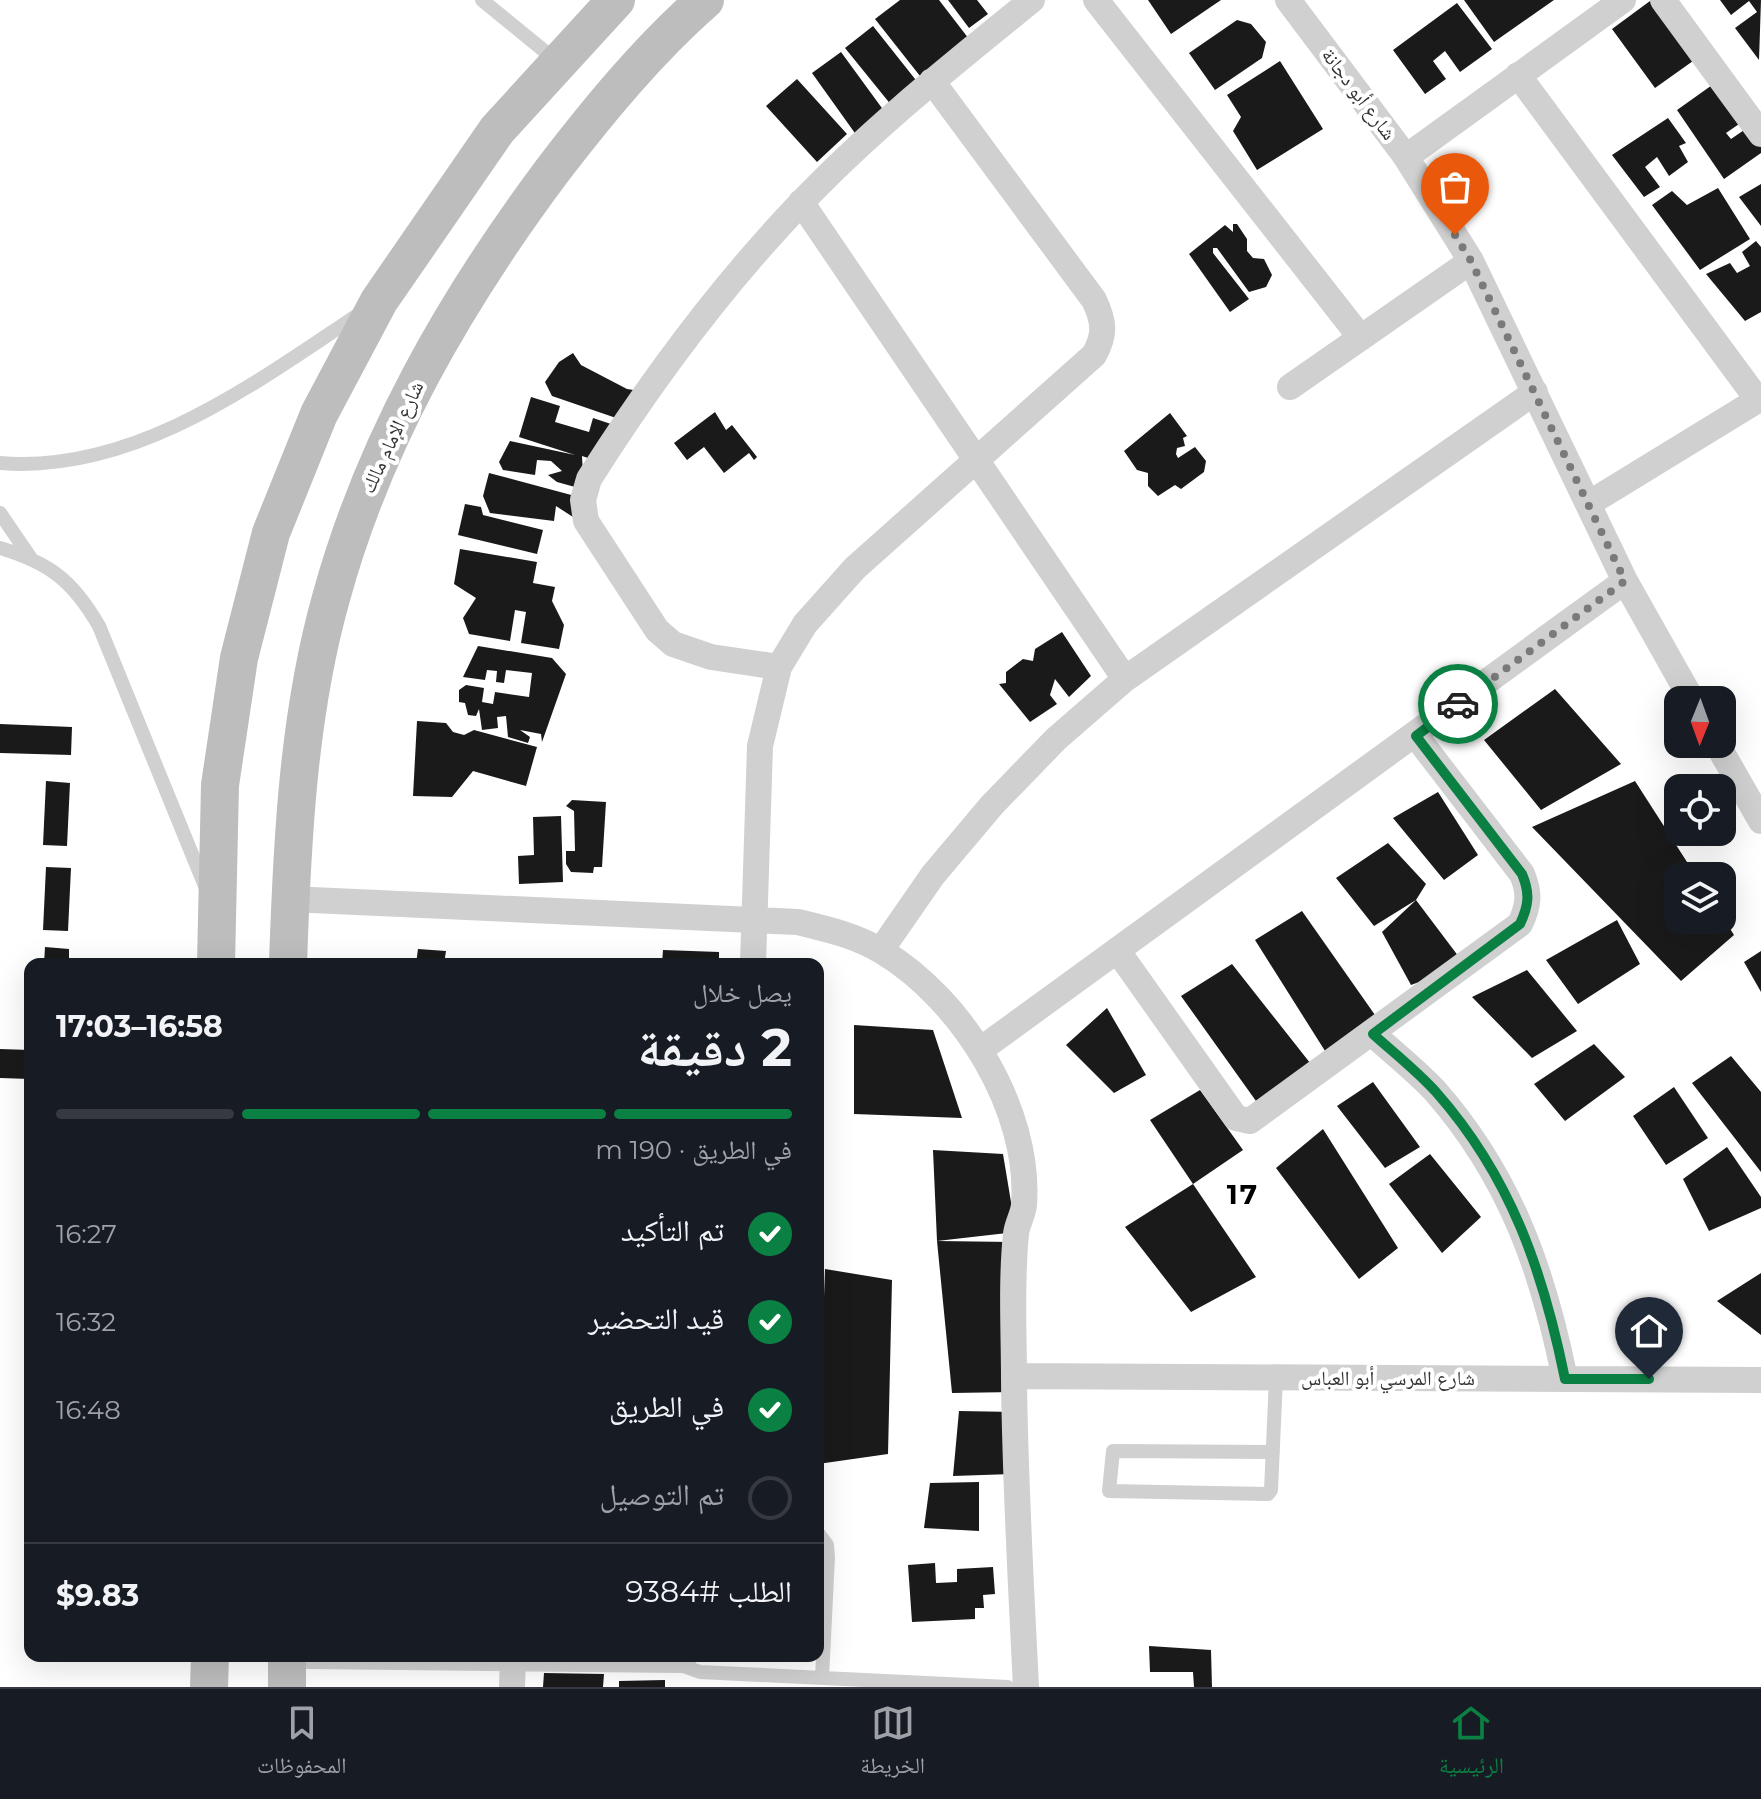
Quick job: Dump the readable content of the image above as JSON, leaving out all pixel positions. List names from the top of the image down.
{
  "streets": {
    "street": ["شارع أبو دجانة", "شارع الإمام مالك", "شارع المرسي أبو العباس"]
  },
  "districts": ["17"],
  "north": "bottom",
  "page": {
    "heading": ["2 دقيقة", "يصل خلال", "16:58–17:03"],
    "panel": ["الطلب #9384", "$9.83"],
    "bar": "في الطريق · 190 m",
    "list": [
      ["تم التأكيد", "16:27"],
      ["قيد التحضير", "16:32"],
      ["في الطريق", "16:48"],
      "تم التوصيل"
    ],
    "tabs": ["الرئيسية", "الخريطة", "المحفوظات"]
  }
}
